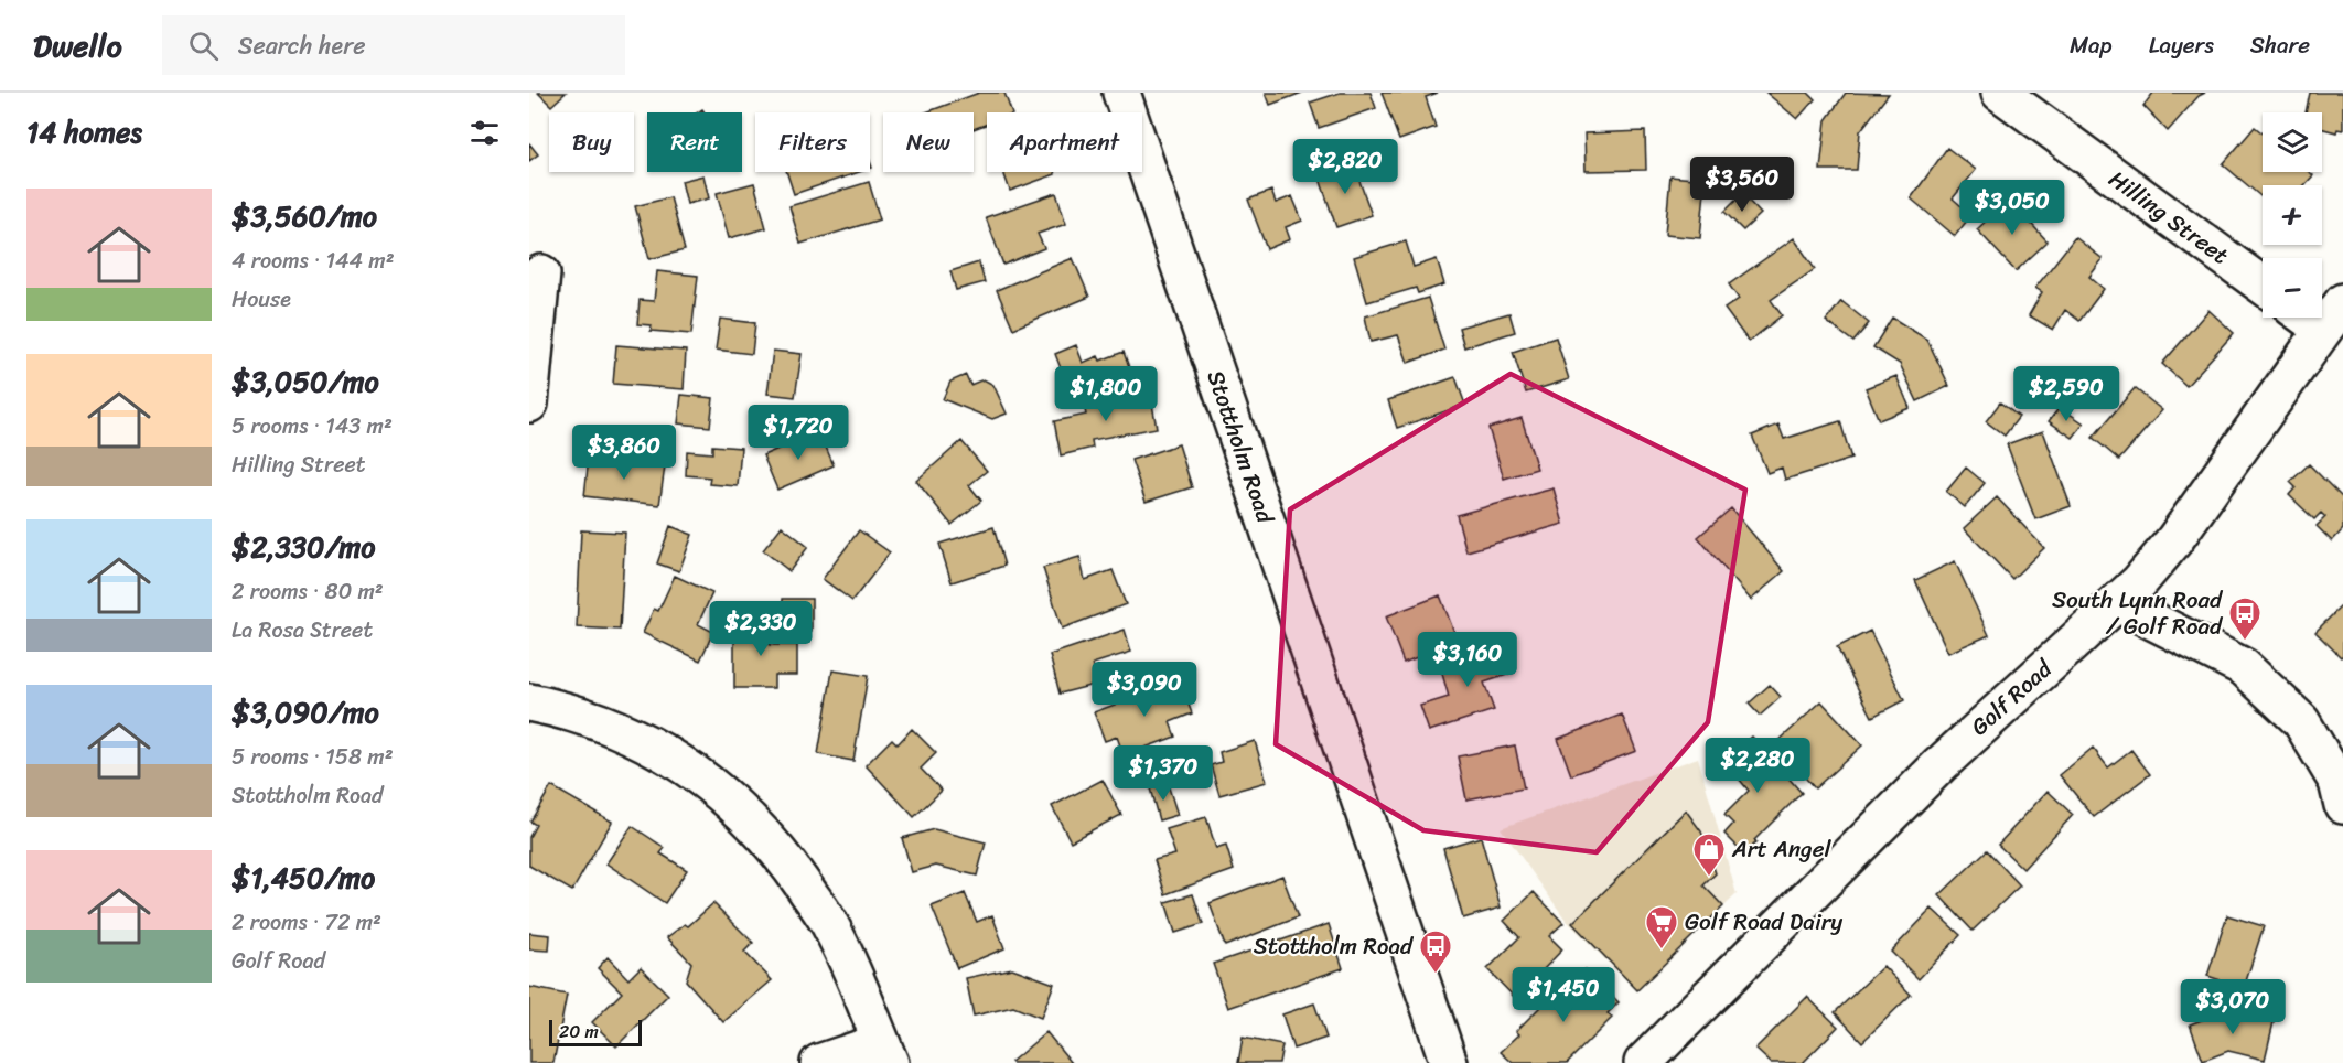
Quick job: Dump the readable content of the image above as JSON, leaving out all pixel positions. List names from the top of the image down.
{
  "streets": {
    "street": ["Hilling Street", "Stottholm Road", "Golf Road"]
  },
  "places": {
    "bus stop": ["South Lynn Road / Golf Road", "Stottholm Road"],
    "shop": ["Art Angel"],
    "supermarket": ["Golf Road Dairy"]
  },
  "scale_bar": "20 m",
  "page": {
    "header": "Dwello",
    "search": "Search here",
    "nav": ["Map", "Layers", "Share"],
    "heading": "14 homes",
    "map_buttons": ["+", "−"],
    "chip": [
      "Buy",
      "Rent",
      "Filters",
      "New",
      "Apartment"
    ],
    "price": [
      "$2,820",
      "$3,560",
      "$3,050",
      "$1,800",
      "$2,590",
      "$1,720",
      "$3,860",
      "$2,330",
      "$3,160",
      "$3,090",
      "$2,280",
      "$1,370",
      "$1,450",
      "$3,070"
    ],
    "list": [
      {
        "name": "$3,560/mo",
        "note": "4 rooms · 144 m² · House"
      },
      {
        "name": "$3,050/mo",
        "note": "5 rooms · 143 m² · Hilling Street"
      },
      {
        "name": "$2,330/mo",
        "note": "2 rooms · 80 m² · La Rosa Street"
      },
      {
        "name": "$3,090/mo",
        "note": "5 rooms · 158 m² · Stottholm Road"
      },
      {
        "name": "$1,450/mo",
        "note": "2 rooms · 72 m² · Golf Road"
      }
    ],
    "scale": "20 m"
  }
}
